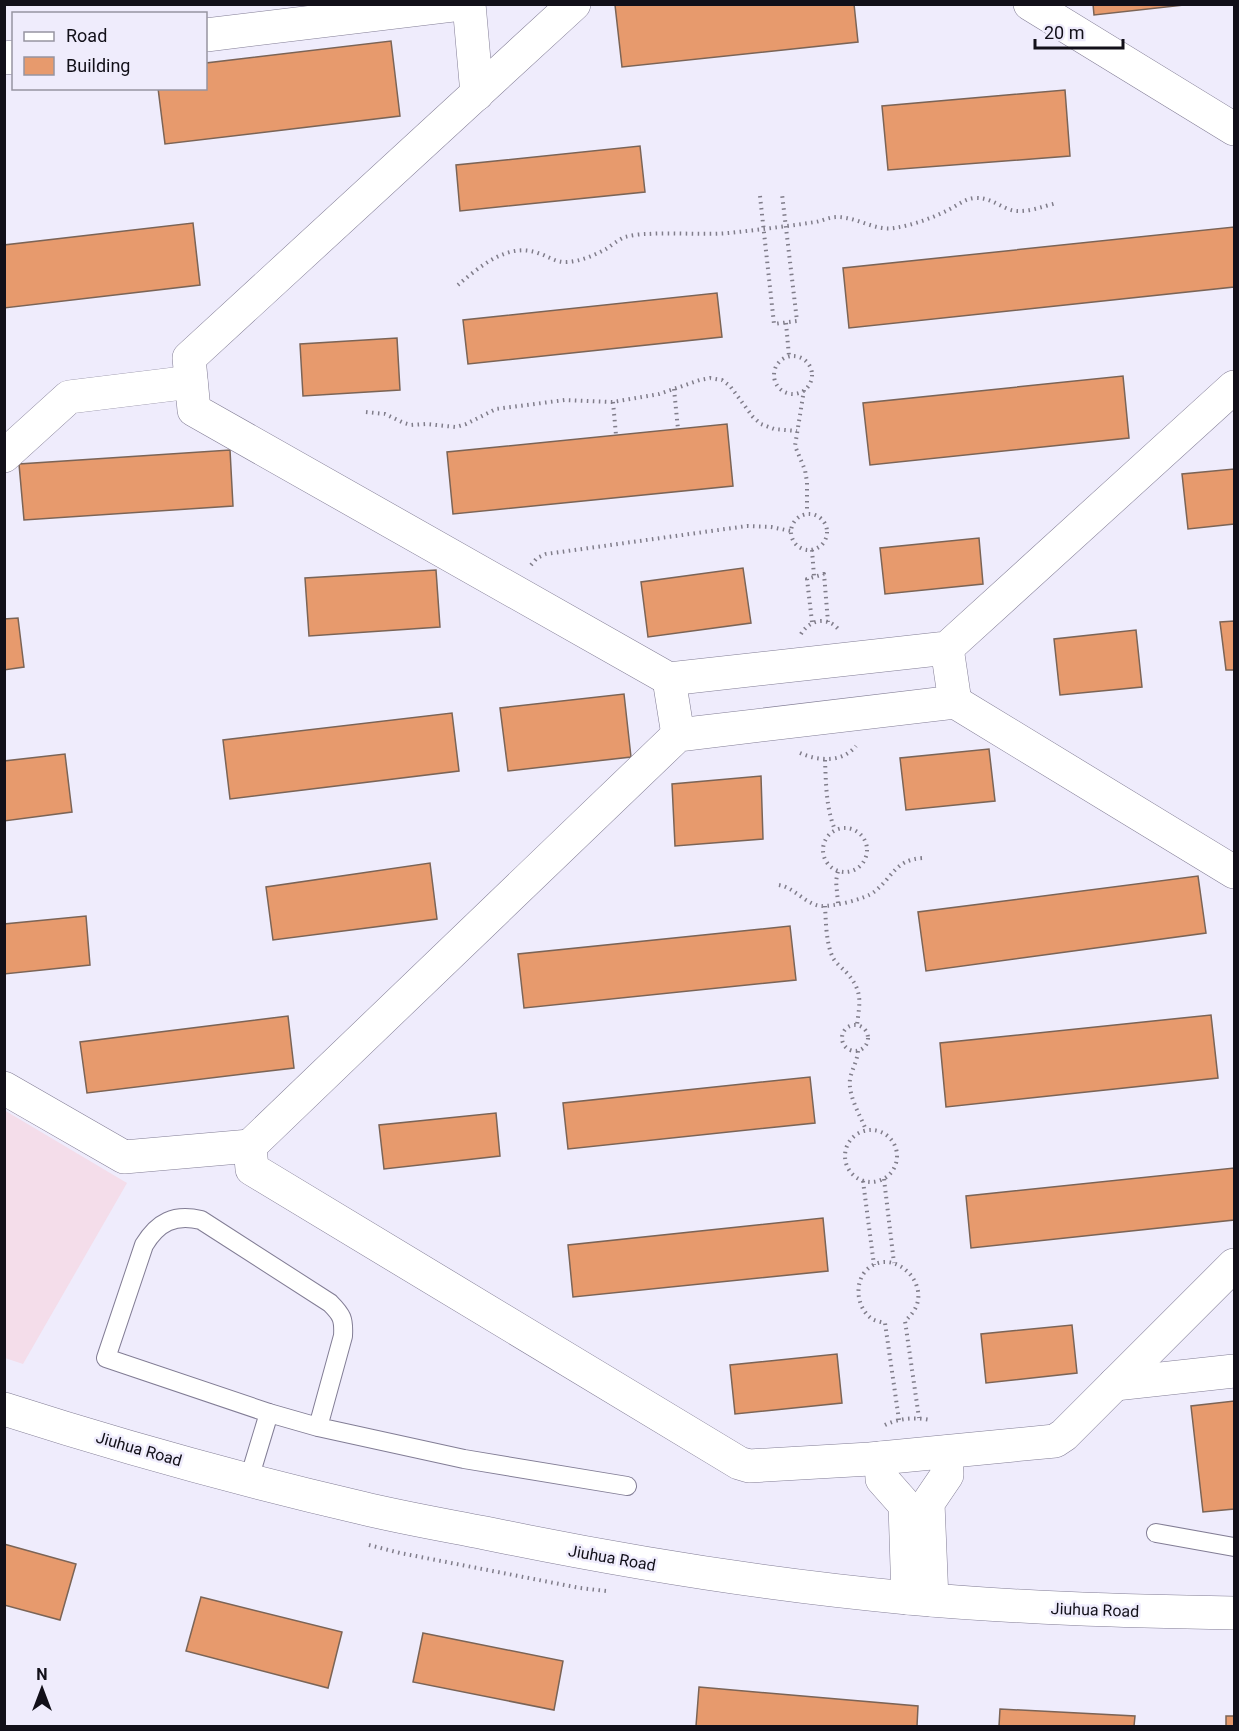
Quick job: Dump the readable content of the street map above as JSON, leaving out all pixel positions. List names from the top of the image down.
{
  "streets": {
    "street": ["Jiuhua Road"]
  },
  "legend": ["Road", "Building"],
  "scale_bar": "20 m",
  "north": "top"
}
